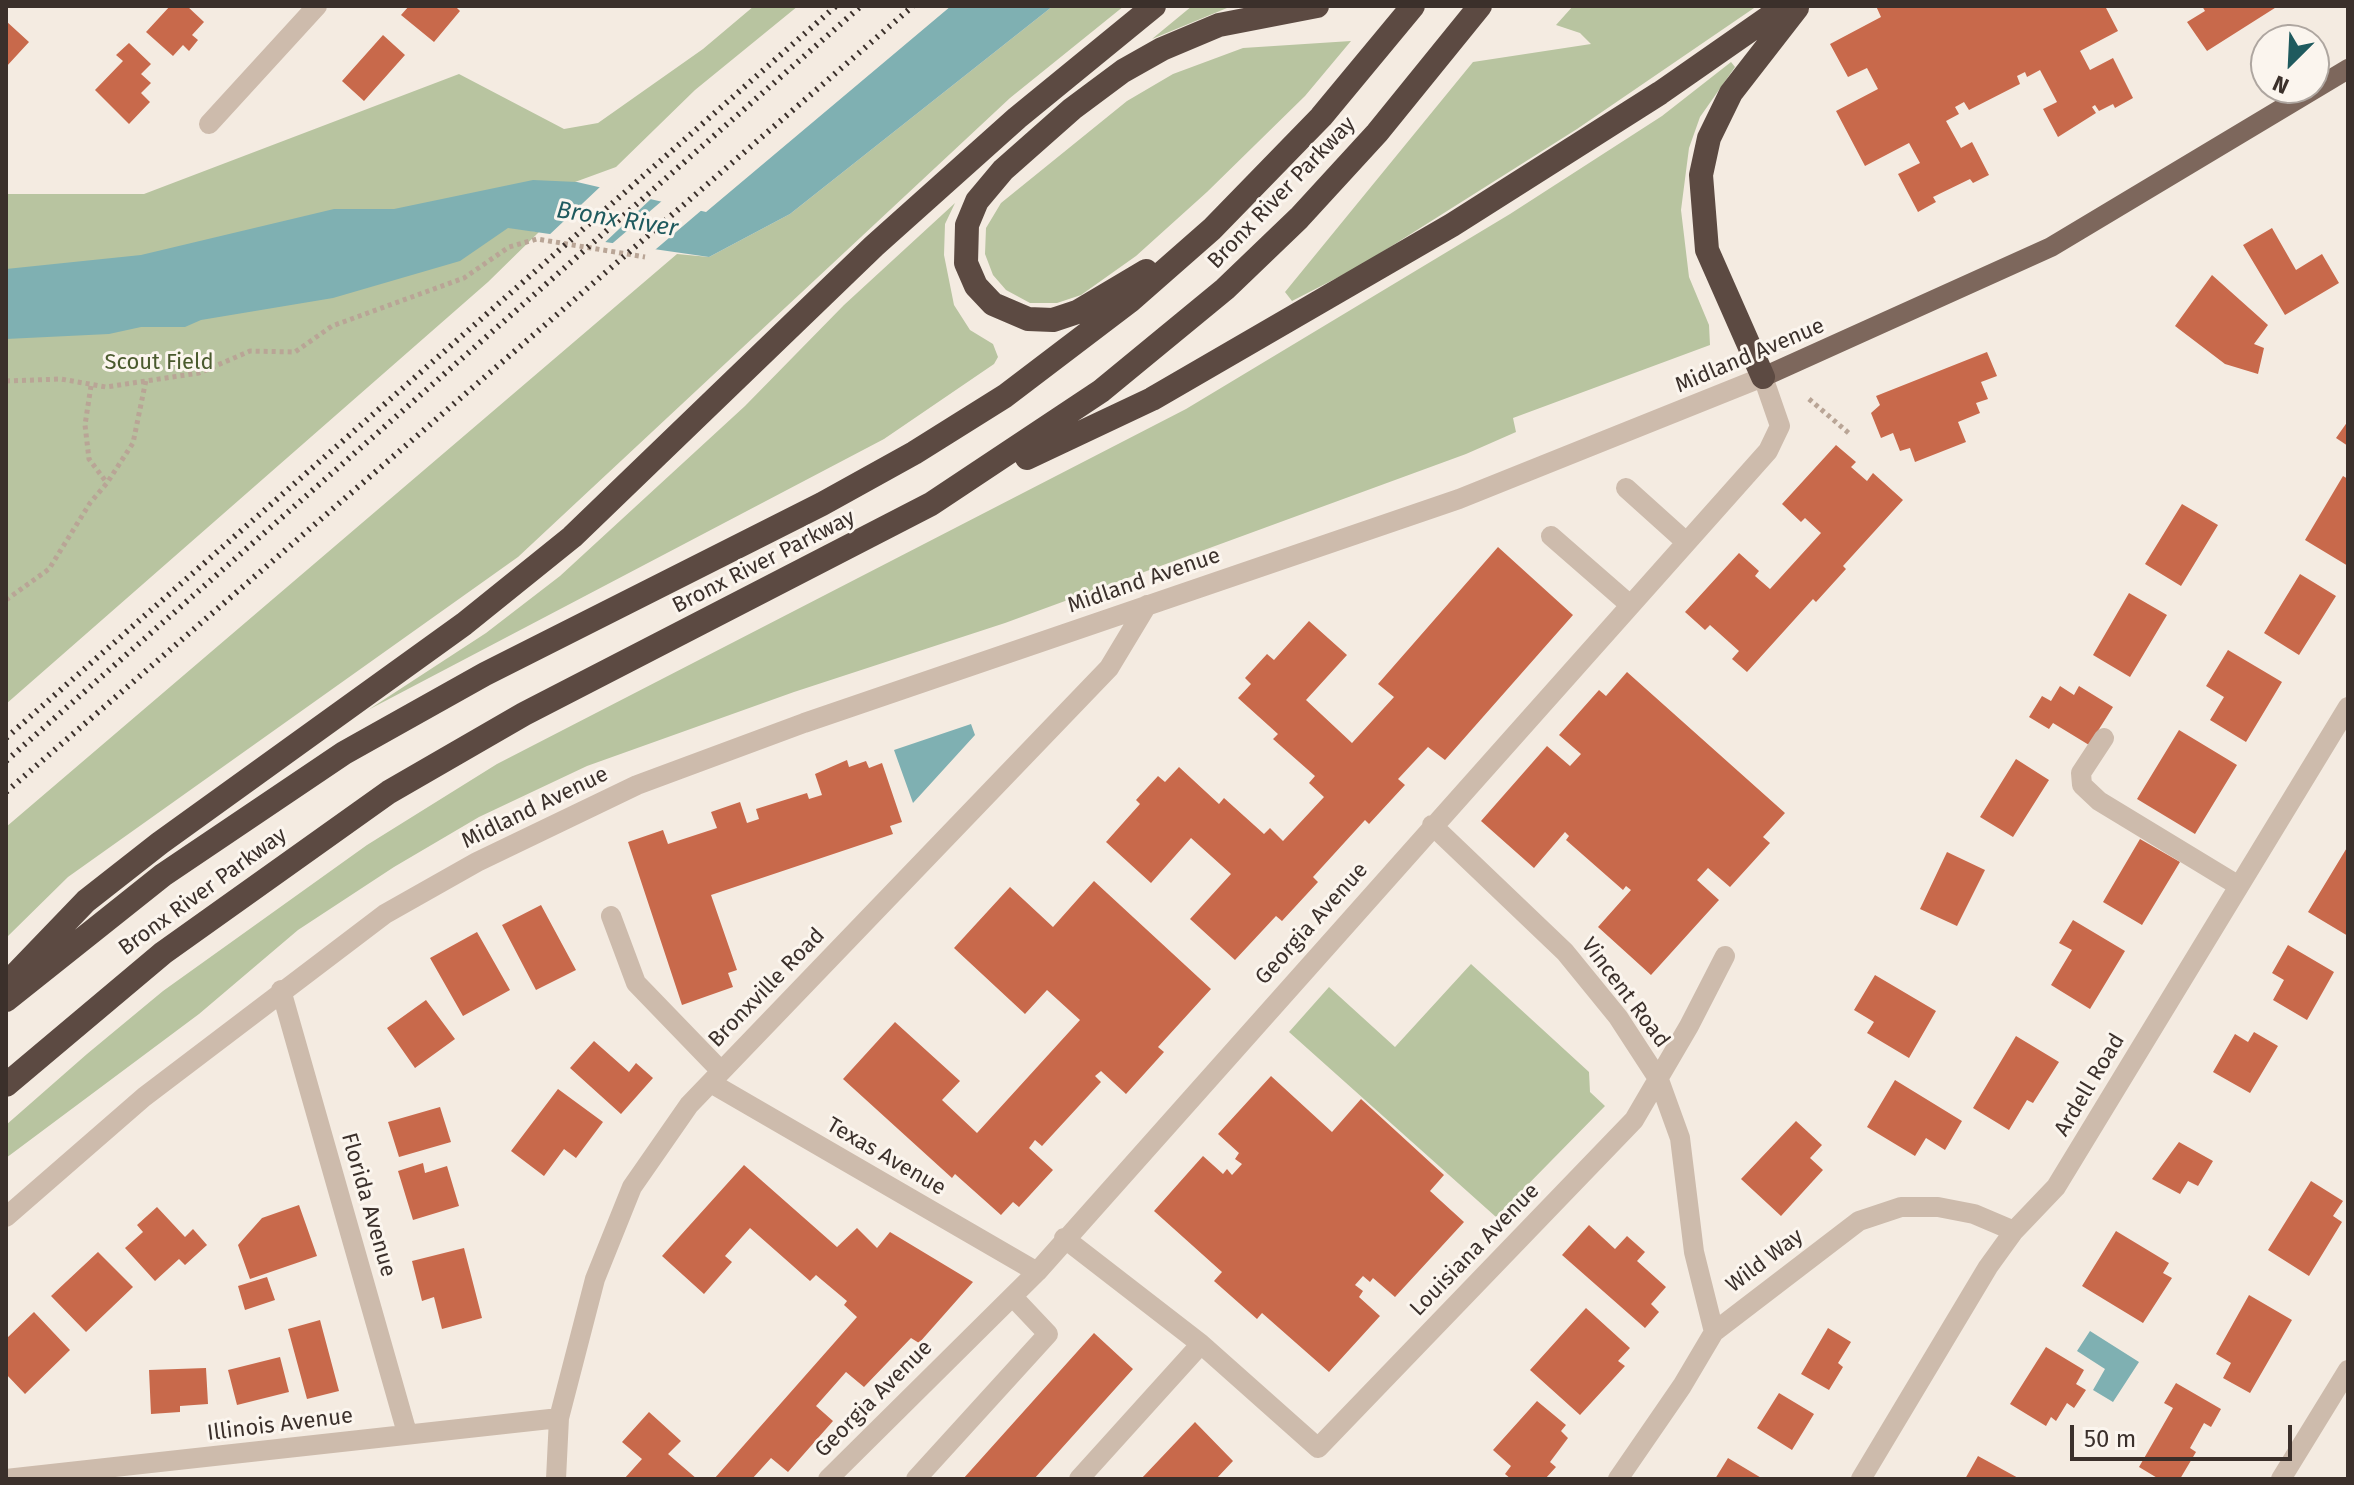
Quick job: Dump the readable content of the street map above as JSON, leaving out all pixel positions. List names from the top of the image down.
{
  "streets": {
    "highway": ["Bronx River Parkway"],
    "main road": ["Midland Avenue"],
    "street": [
      "Georgia Avenue",
      "Bronxville Road",
      "Vincent Road",
      "Ardell Road",
      "Texas Avenue",
      "Florida Avenue",
      "Louisiana Avenue",
      "Wild Way",
      "Illinois Avenue"
    ]
  },
  "crossings": [
    ["Midland Avenue", "Georgia Avenue"],
    ["Midland Avenue", "Bronxville Road"],
    ["Midland Avenue", "Florida Avenue"],
    ["Georgia Avenue", "Vincent Road"],
    ["Georgia Avenue", "Texas Avenue"],
    ["Bronxville Road", "Texas Avenue"],
    ["Bronxville Road", "Illinois Avenue"],
    ["Vincent Road", "Louisiana Avenue"],
    ["Vincent Road", "Wild Way"],
    ["Ardell Road", "Wild Way"],
    ["Florida Avenue", "Illinois Avenue"]
  ],
  "water": ["Bronx River"],
  "parks": ["Scout Field"],
  "scale_bar": "50 m",
  "north": "bottom left"
}
